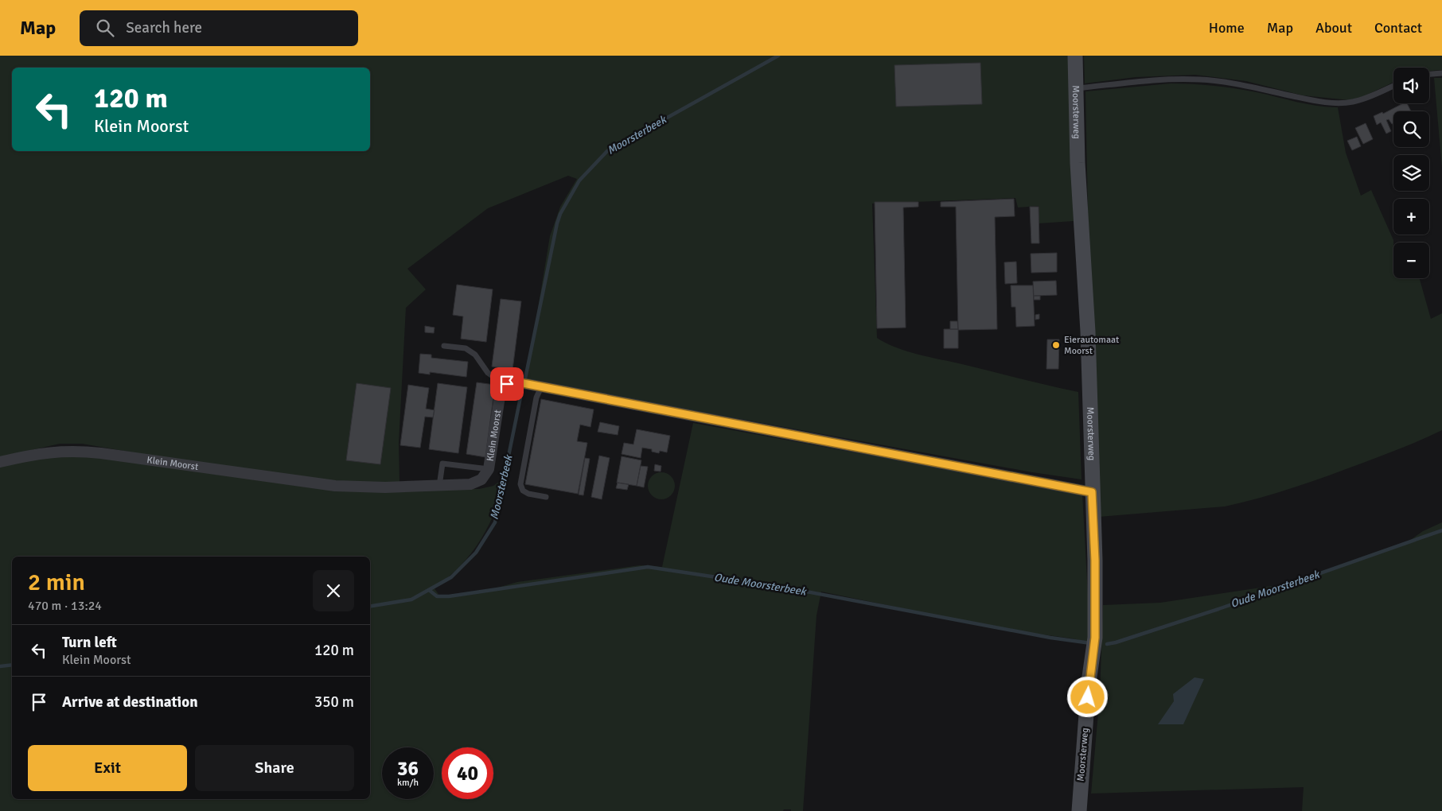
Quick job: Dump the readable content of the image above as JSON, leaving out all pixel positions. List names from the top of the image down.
{
  "streets": {
    "street": ["Moorsterweg", "Klein Moorst"]
  },
  "water": ["Moorsterbeek", "Oude Moorsterbeek"],
  "places": ["Eierautomaat Moorst"],
  "page": {
    "header": "Map",
    "search": "Search here",
    "nav": [
      "Home",
      "Map",
      "About",
      "Contact"
    ],
    "map_buttons": ["+", "−"],
    "turn": ["120 m", "Klein Moorst"],
    "heading": ["2 min", "470 m · 13:24"],
    "list": [
      {
        "name": "Turn left",
        "note": "Klein Moorst",
        "value": "120 m"
      },
      {
        "name": "Arrive at destination",
        "value": "350 m"
      }
    ],
    "buttons": ["Exit", "Share"],
    "speed": "36 km/h",
    "limit": "40"
  }
}
